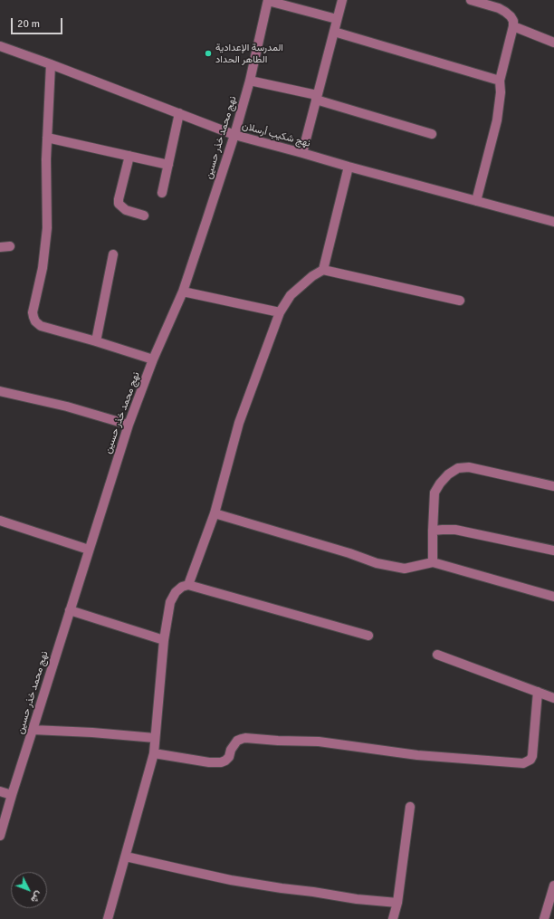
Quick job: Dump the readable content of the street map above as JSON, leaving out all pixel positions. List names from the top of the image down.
{
  "streets": {
    "street": ["نهج شكيب أرسلان", "نهج محمد خذر حسين"]
  },
  "crossings": [
    ["نهج شكيب أرسلان", "نهج محمد خذر حسين"]
  ],
  "places": ["المدرسة الإعدادية الطاهر الحداد"],
  "scale_bar": "20 m",
  "north": "bottom right"
}
